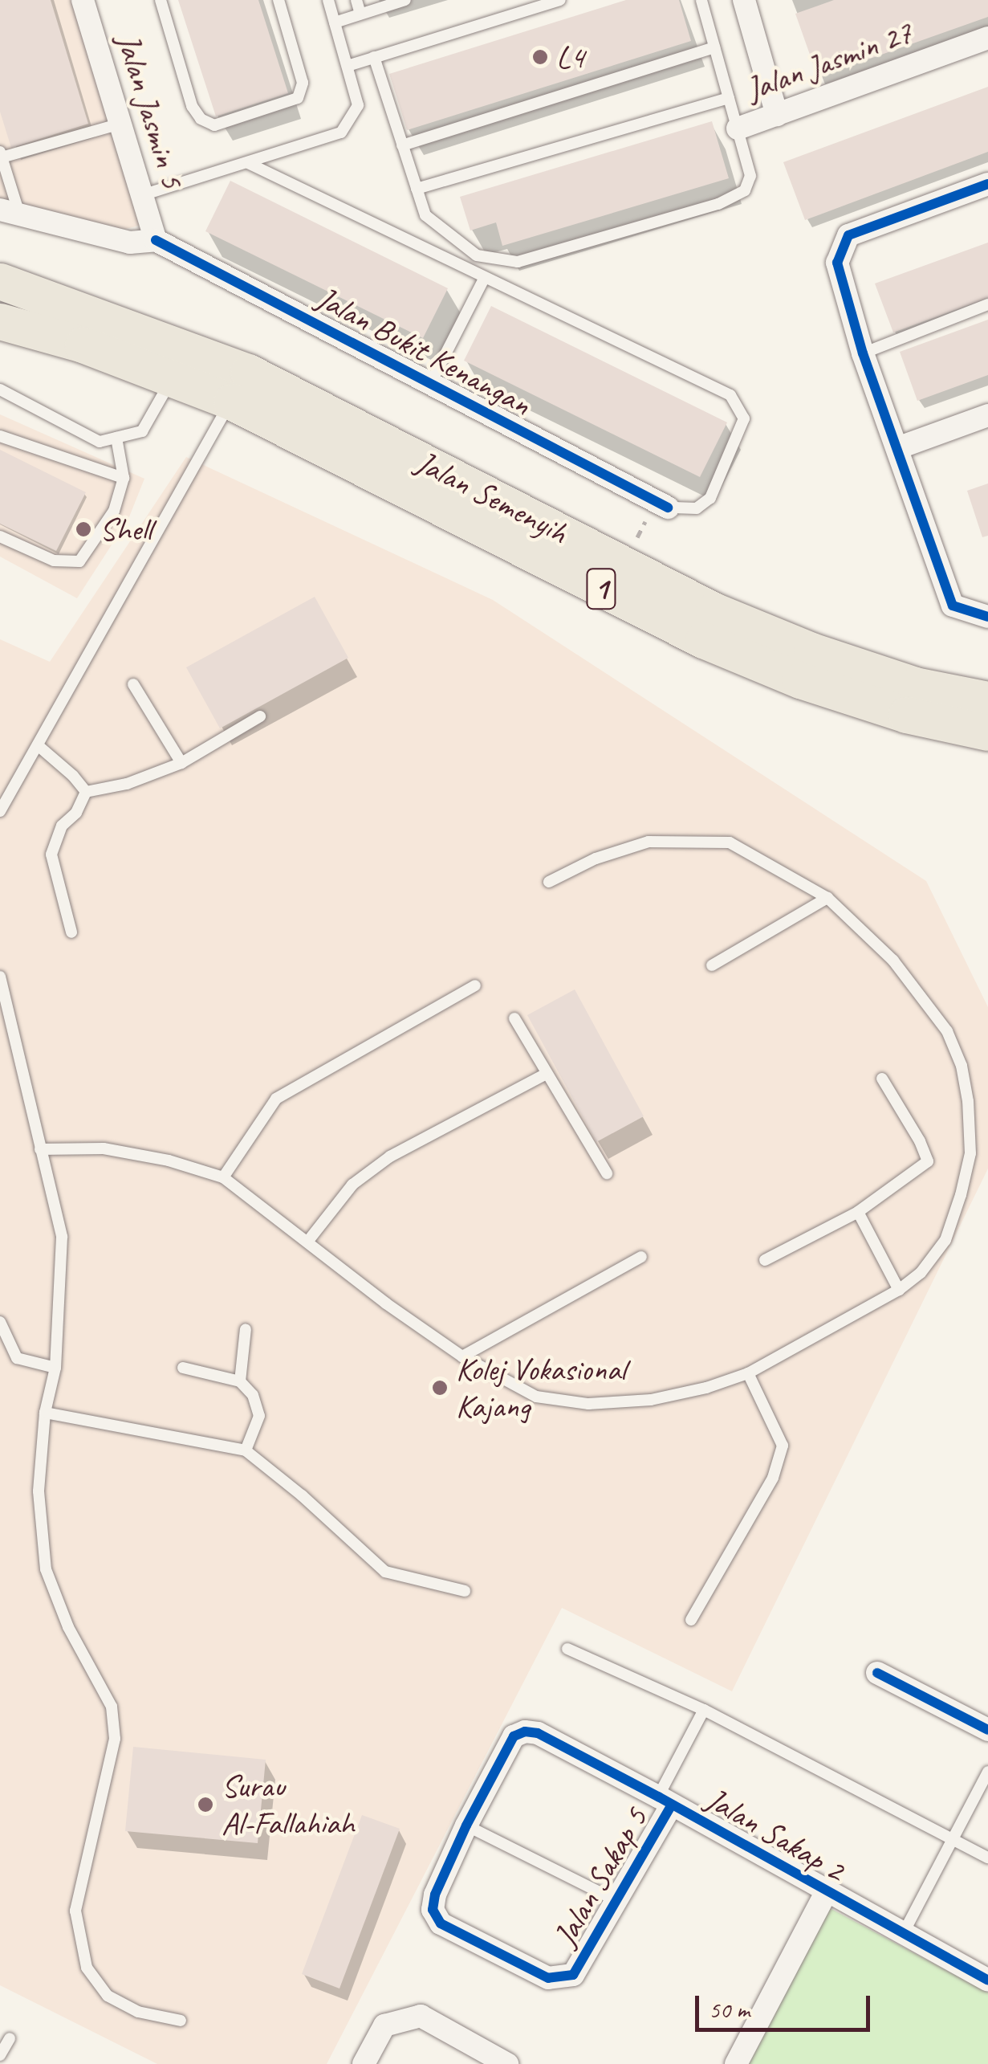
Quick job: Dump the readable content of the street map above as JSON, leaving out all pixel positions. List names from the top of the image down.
{
  "streets": {
    "main road": ["Jalan Semenyih", "1"],
    "street": [
      "Jalan Jasmin 27",
      "Jalan Jasmin 5",
      "Jalan Bukit Kenangan",
      "Jalan Sakap 2",
      "Jalan Sakap 5"
    ]
  },
  "crossings": [
    ["Jalan Jasmin 5", "Jalan Bukit Kenangan"],
    ["Jalan Sakap 2", "Jalan Sakap 5"]
  ],
  "places": [
    "L4",
    "Shell",
    "Kolej Vokasional Kajang",
    "Surau Al-Fallahiah"
  ],
  "scale_bar": "50 m"
}
